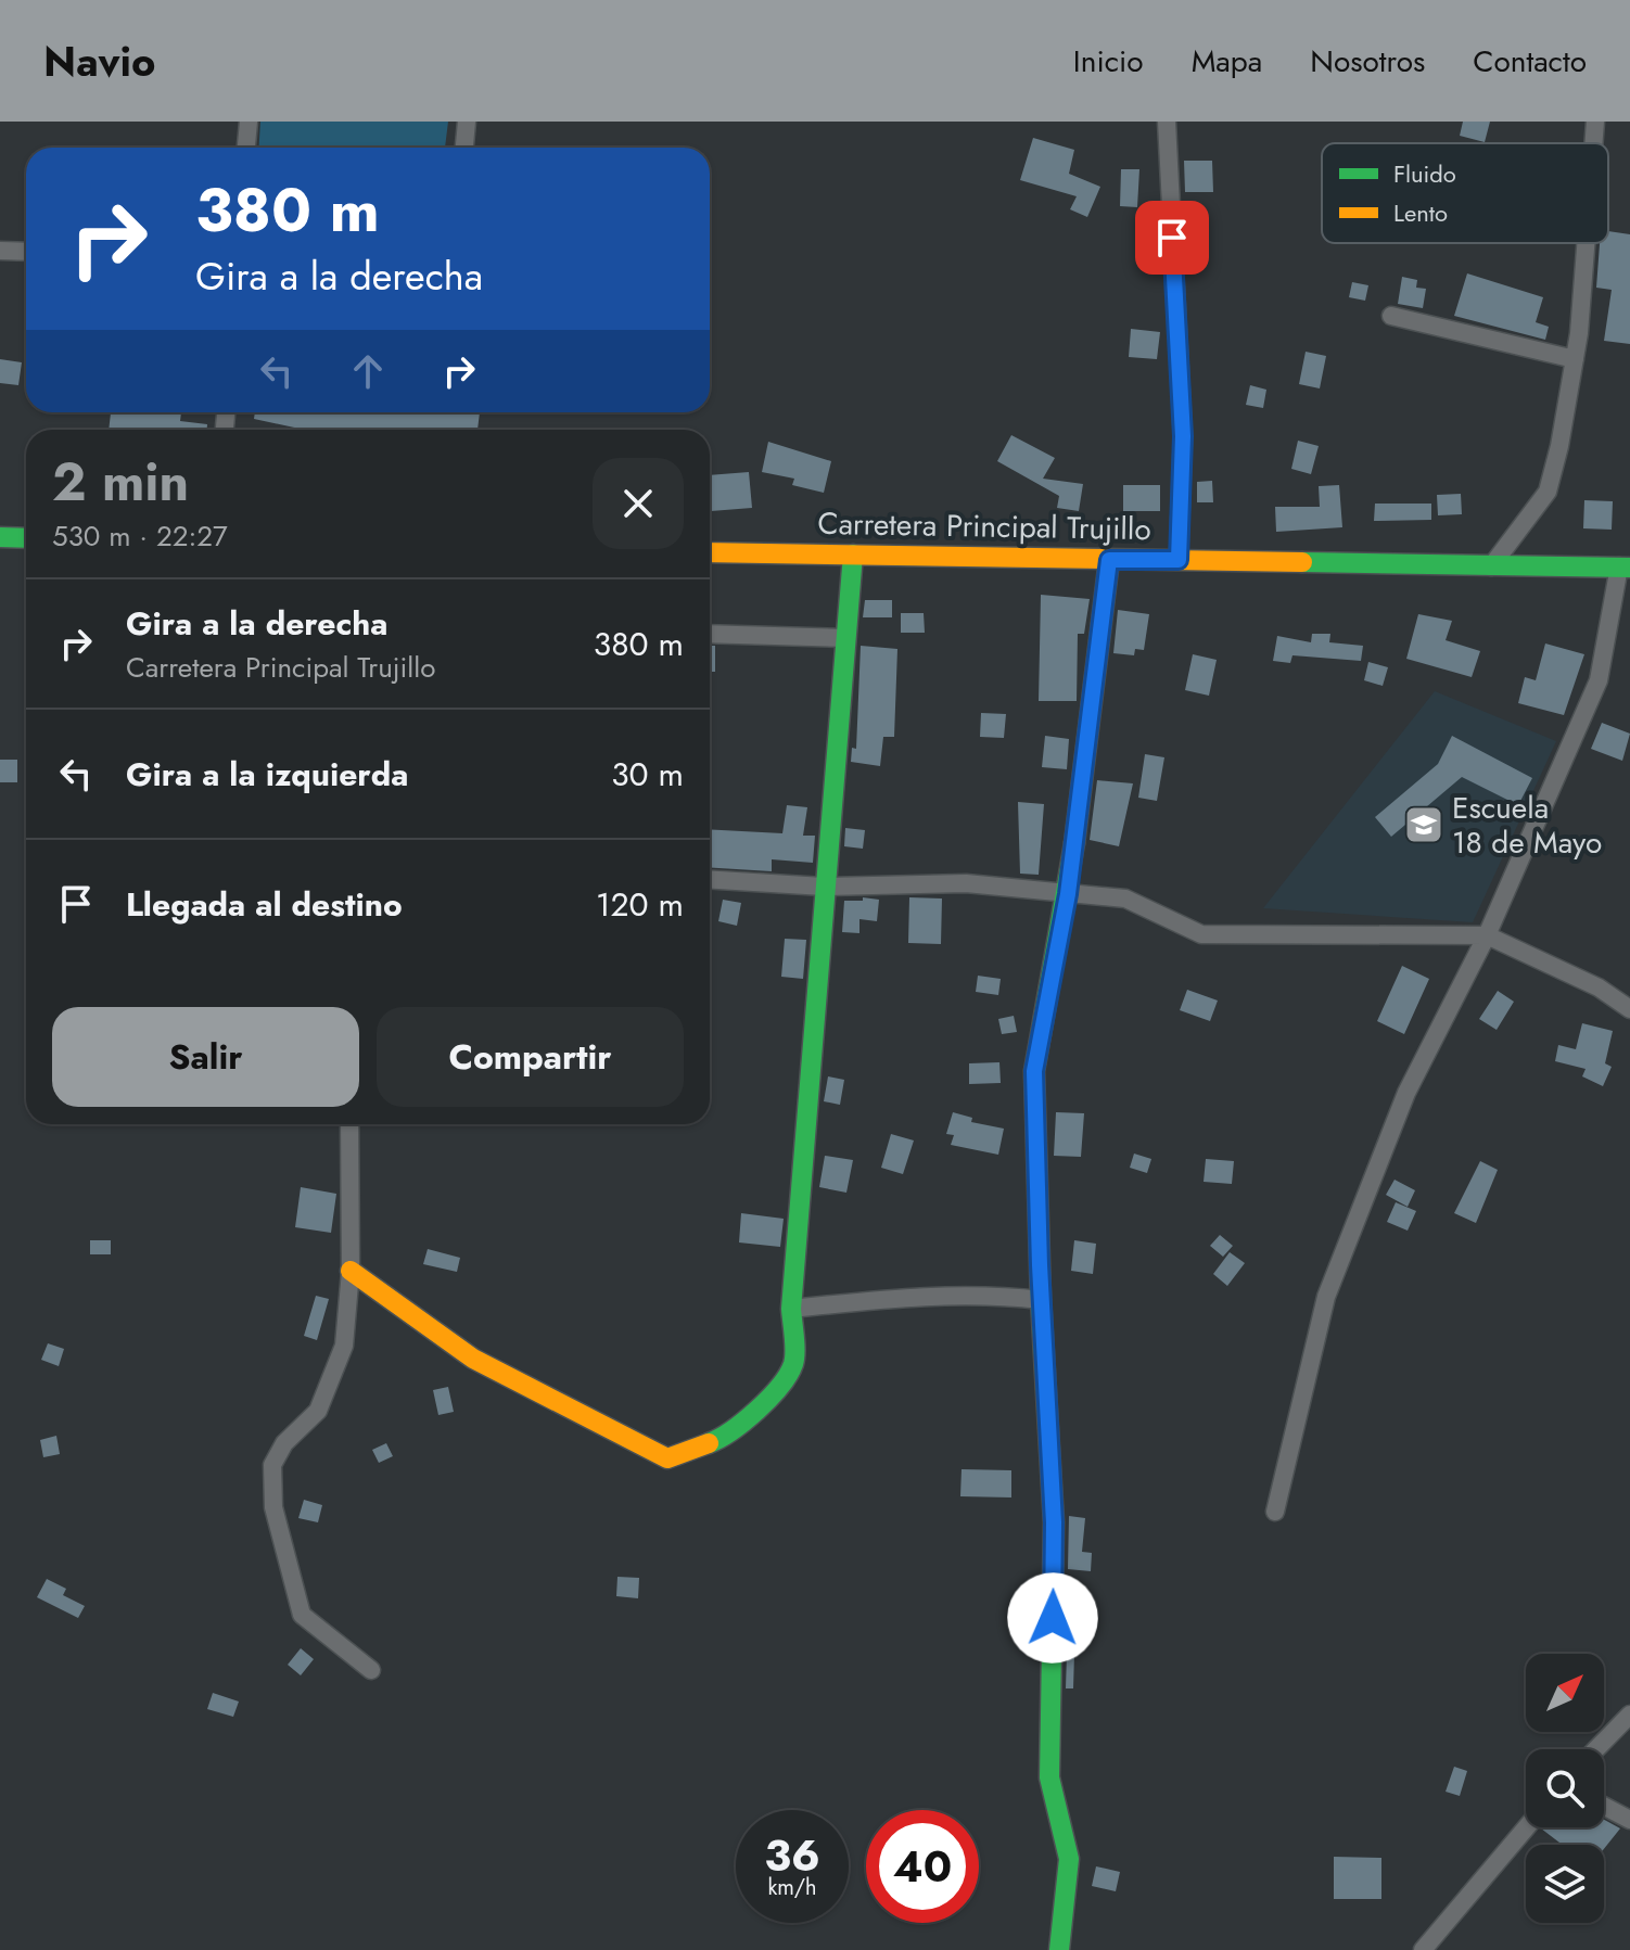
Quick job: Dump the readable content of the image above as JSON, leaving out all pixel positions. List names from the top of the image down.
{
  "streets": {
    "street": ["Carretera Principal Trujillo"]
  },
  "places": {
    "school or university": ["Escuela 18 de Mayo"]
  },
  "legend": ["Fluido", "Lento"],
  "north": "top right",
  "page": {
    "header": "Navio",
    "nav": [
      "Inicio",
      "Mapa",
      "Nosotros",
      "Contacto"
    ],
    "turn": ["380 m", "Gira a la derecha"],
    "heading": ["2 min", "530 m · 22:27"],
    "list": [
      {
        "name": "Gira a la derecha",
        "note": "Carretera Principal Trujillo",
        "value": "380 m"
      },
      {
        "name": "Gira a la izquierda",
        "value": "30 m"
      },
      {
        "name": "Llegada al destino",
        "value": "120 m"
      }
    ],
    "buttons": ["Salir", "Compartir"],
    "speed": "36 km/h",
    "limit": "40"
  }
}
